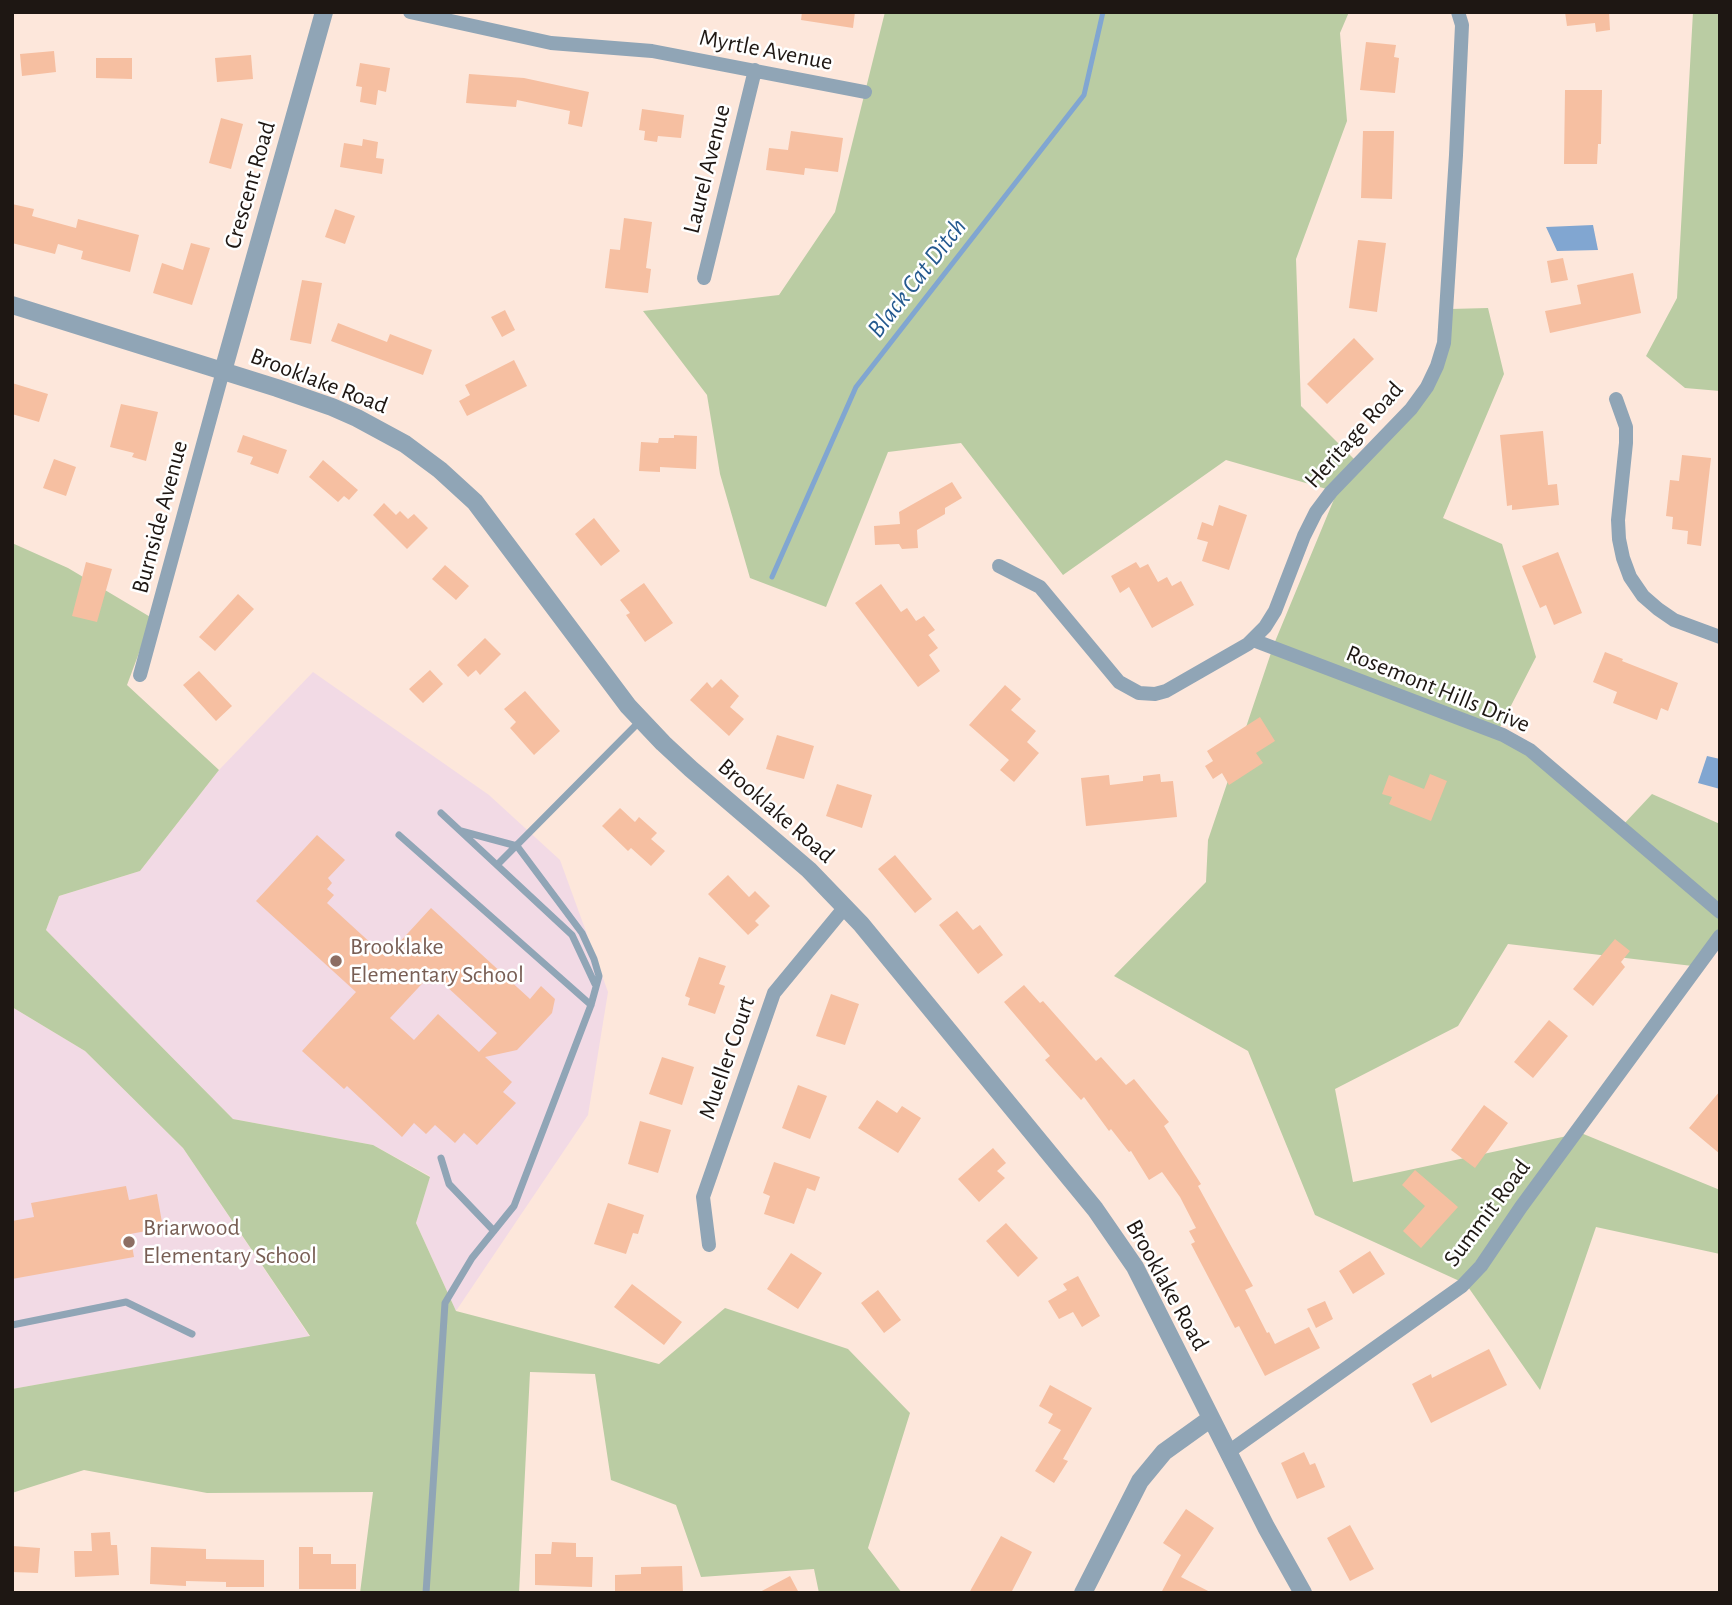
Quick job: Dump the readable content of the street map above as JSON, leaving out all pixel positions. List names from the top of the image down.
{
  "streets": {
    "street": [
      "Myrtle Avenue",
      "Laurel Avenue",
      "Crescent Road",
      "Brooklake Road",
      "Heritage Road",
      "Burnside Avenue",
      "Rosemont Hills Drive",
      "Mueller Court",
      "Summit Road"
    ]
  },
  "crossings": [
    ["Myrtle Avenue", "Laurel Avenue"],
    ["Crescent Road", "Brooklake Road"],
    ["Crescent Road", "Burnside Avenue"],
    ["Brooklake Road", "Burnside Avenue"],
    ["Brooklake Road", "Mueller Court"],
    ["Brooklake Road", "Summit Road"],
    ["Heritage Road", "Rosemont Hills Drive"]
  ],
  "water": ["Black Cat Ditch"],
  "places": ["Brooklake Elementary School", "Briarwood Elementary School"]
}
